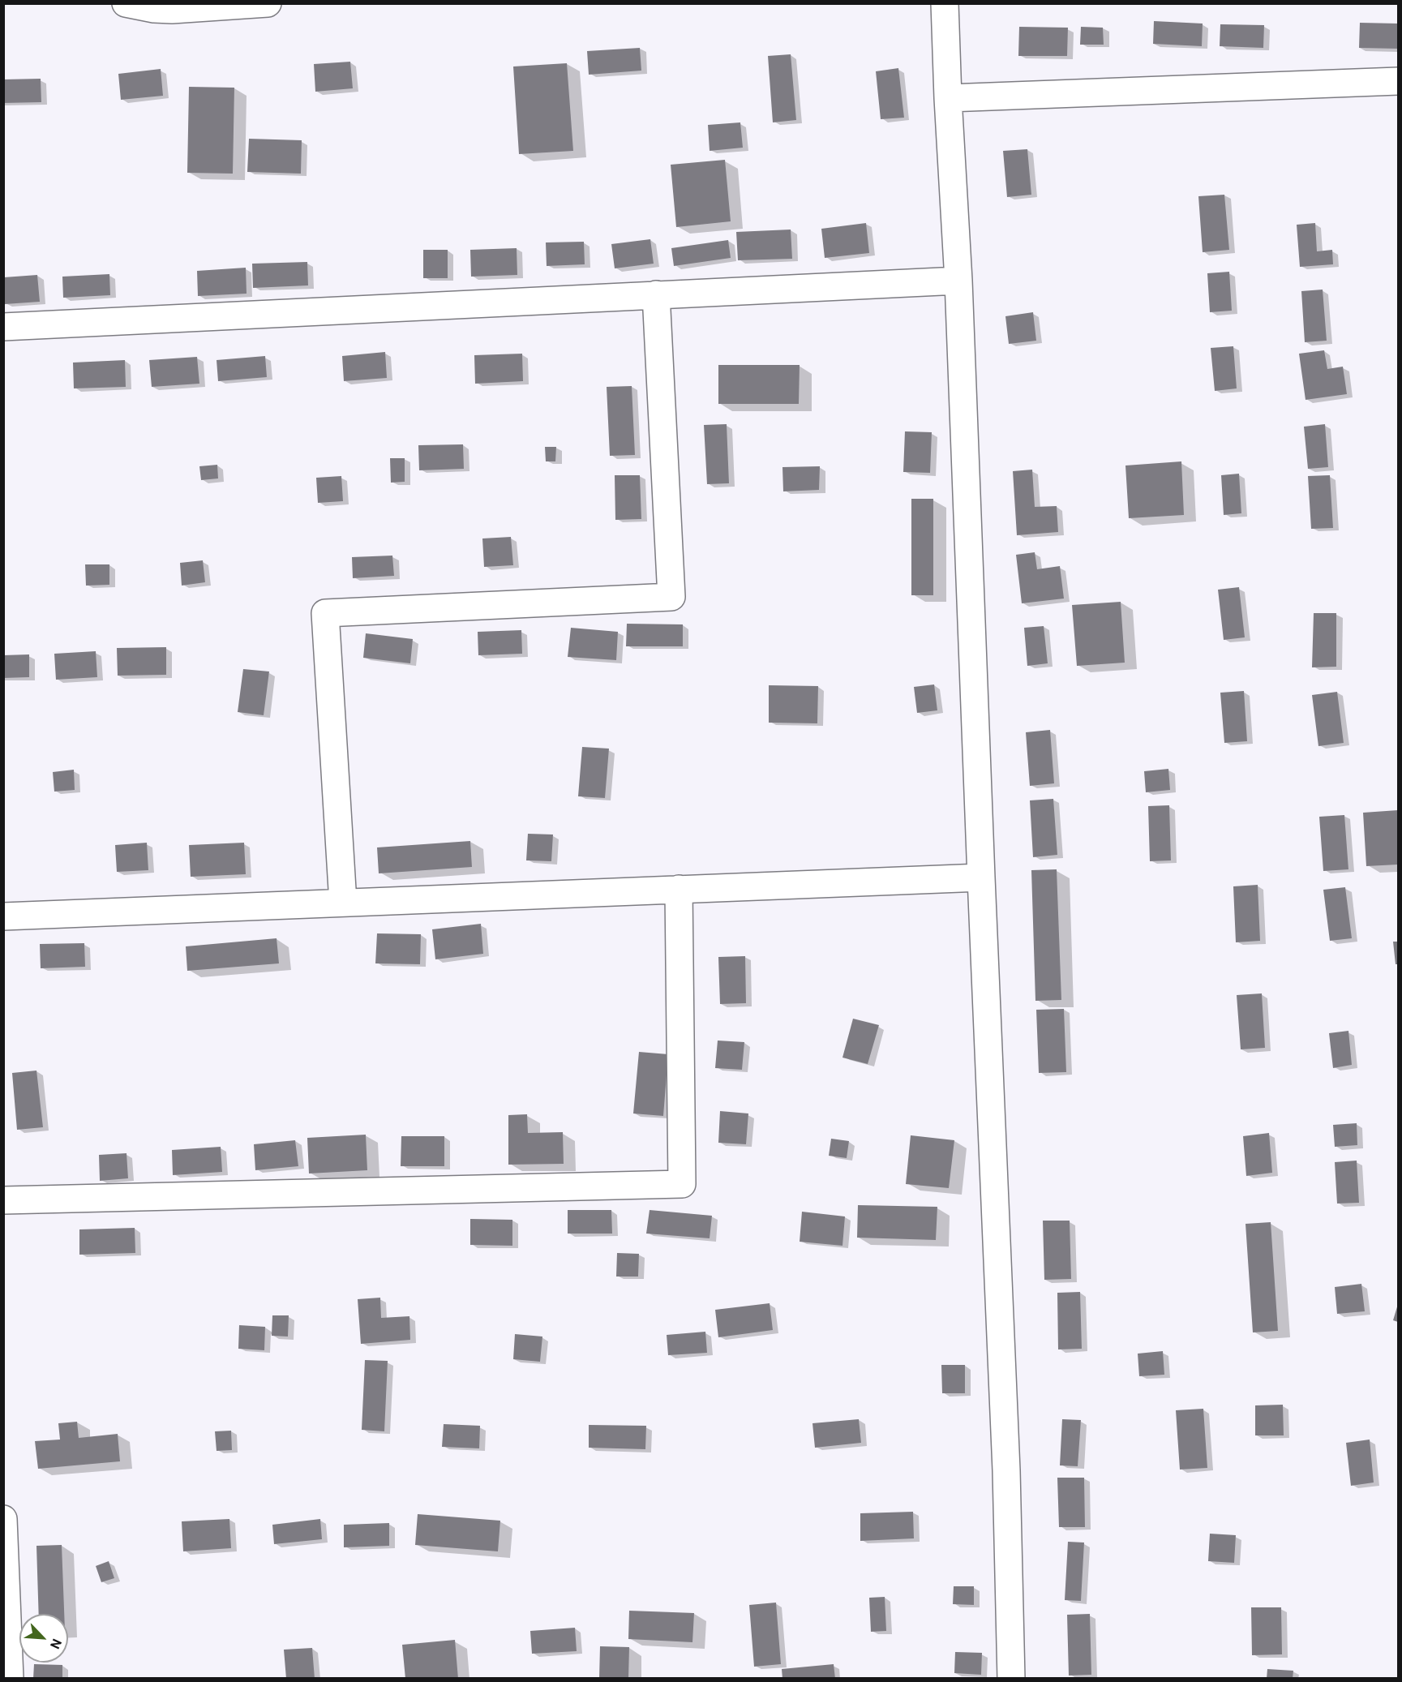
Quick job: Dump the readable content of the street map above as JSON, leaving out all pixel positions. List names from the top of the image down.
{
  "north": "bottom right"
}
